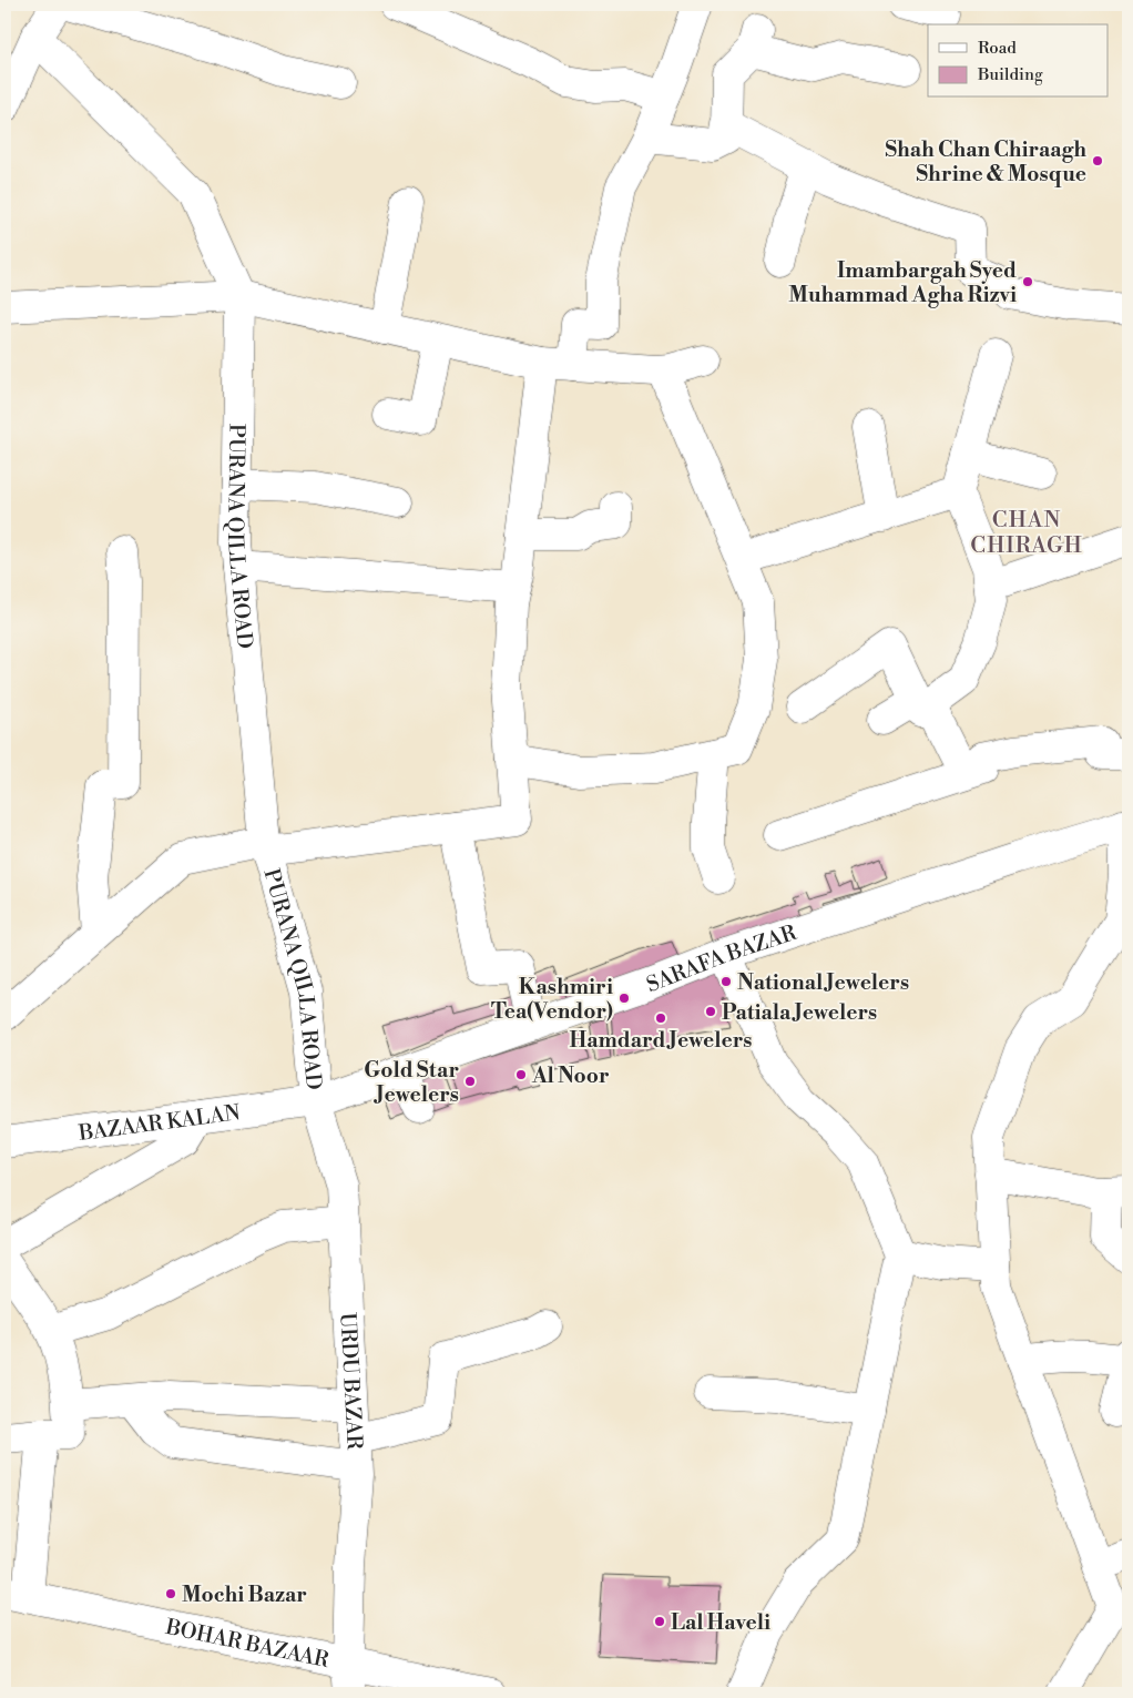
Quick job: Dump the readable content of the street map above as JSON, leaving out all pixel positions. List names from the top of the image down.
{
  "streets": {
    "street": [
      "PURANA QILLA ROAD",
      "SARAFA BAZAR",
      "BAZAAR KALAN",
      "URDU BAZAR",
      "BOHAR BAZAAR"
    ]
  },
  "crossings": [
    ["PURANA QILLA ROAD", "SARAFA BAZAR"],
    ["PURANA QILLA ROAD", "BAZAAR KALAN"],
    ["PURANA QILLA ROAD", "URDU BAZAR"],
    ["SARAFA BAZAR", "BAZAAR KALAN"],
    ["SARAFA BAZAR", "URDU BAZAR"],
    ["BAZAAR KALAN", "URDU BAZAR"],
    ["URDU BAZAR", "BOHAR BAZAAR"]
  ],
  "districts": ["CHAN CHIRAGH"],
  "places": [
    "Shah Chan Chiraagh Shrine & Mosque",
    "Imambargah Syed Muhammad Agha Rizvi",
    "National Jewelers",
    "Kashmiri Tea(Vendor)",
    "Patiala Jewelers",
    "Hamdard Jewelers",
    "Al Noor",
    "Gold Star Jewelers",
    "Mochi Bazar",
    "Lal Haveli"
  ],
  "legend": ["Road", "Building"]
}
